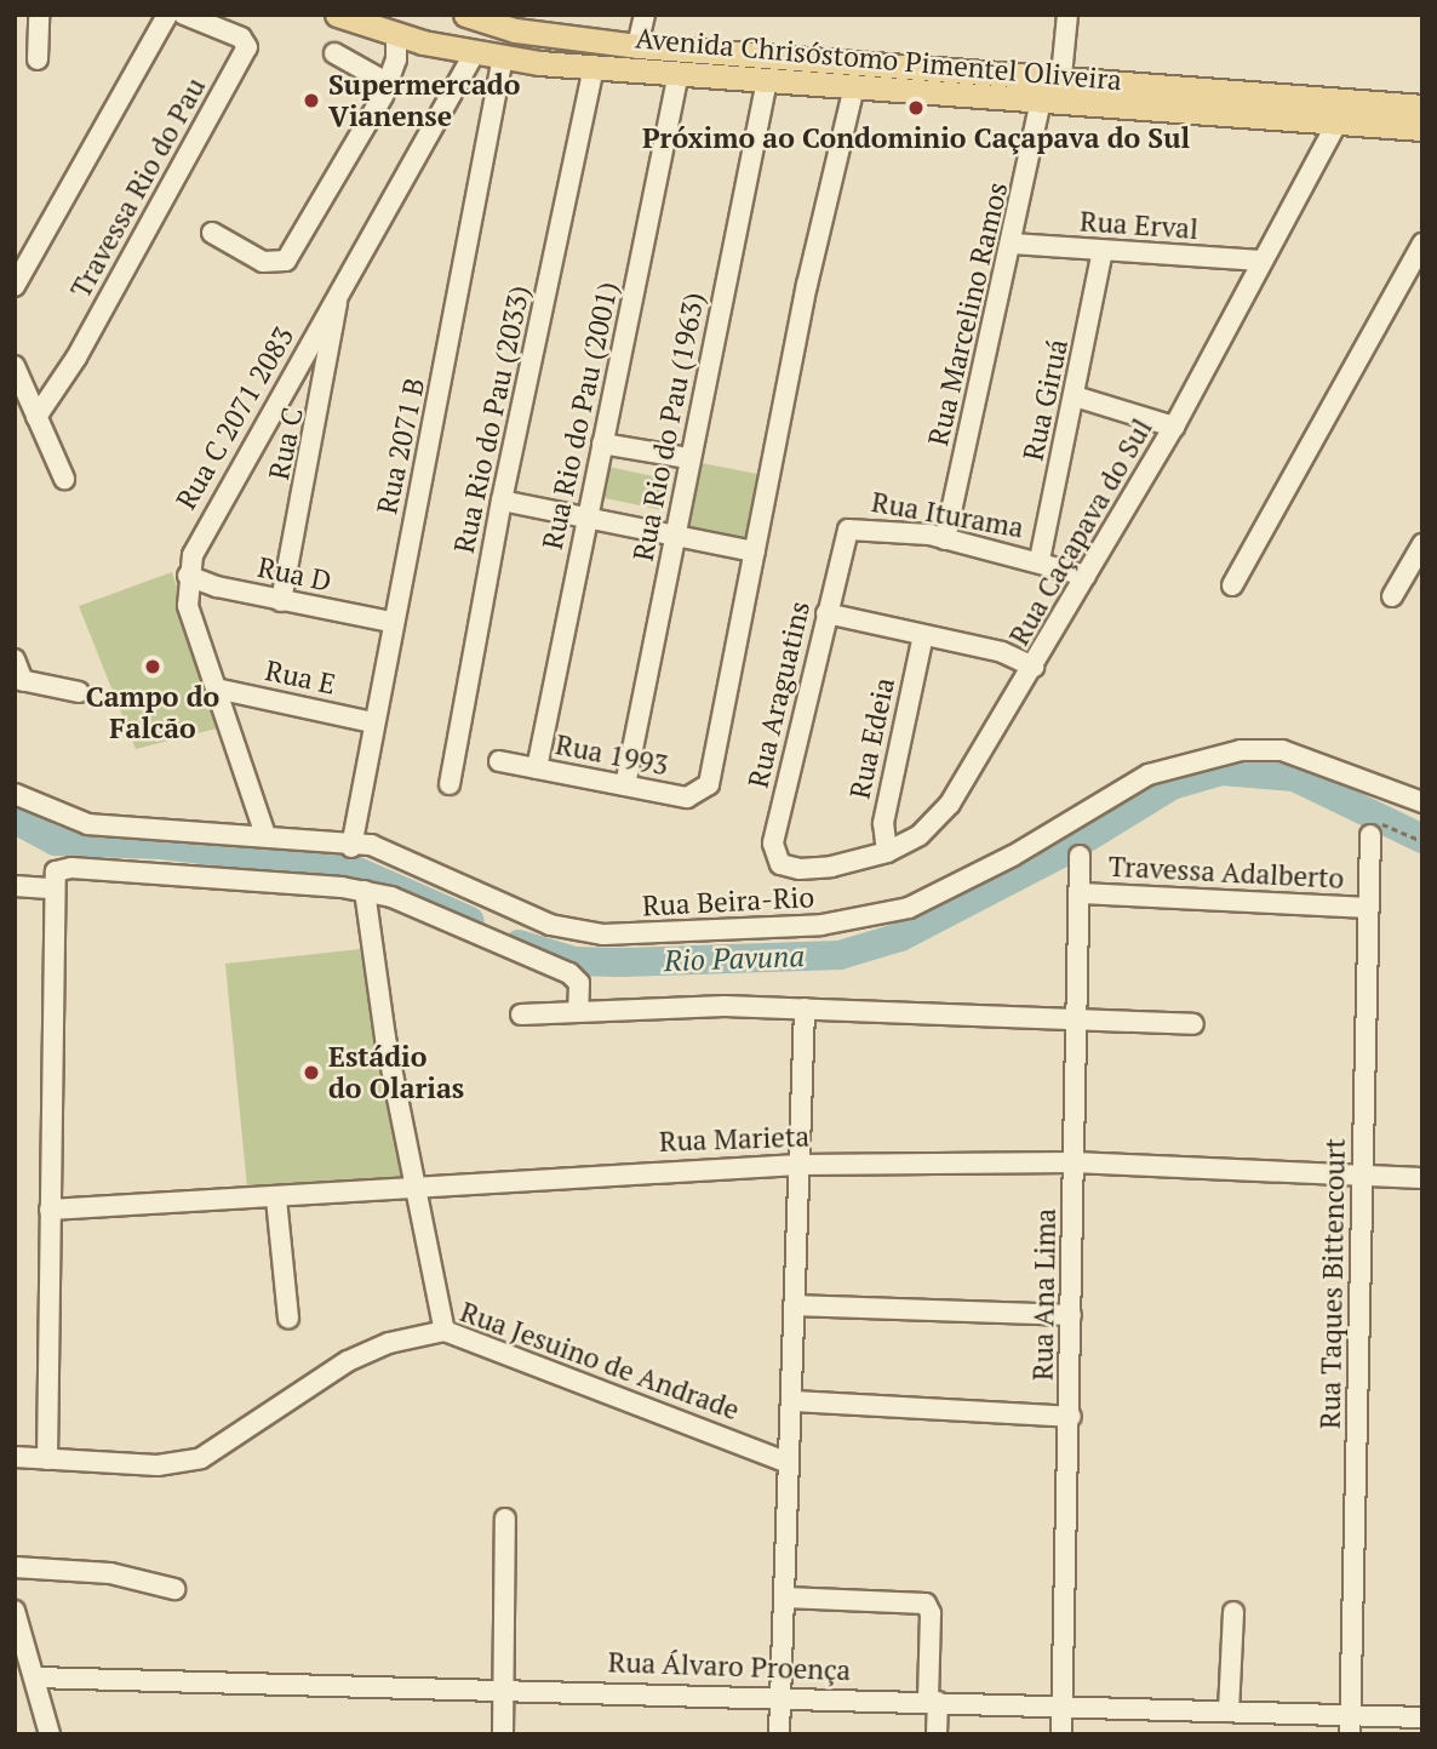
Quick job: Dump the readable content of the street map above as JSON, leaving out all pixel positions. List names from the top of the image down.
{
  "streets": {
    "main road": ["Avenida Chrisóstomo Pimentel Oliveira"],
    "street": [
      "Travessa Rio do Pau",
      "Rua Erval",
      "Rua Marcelino Ramos",
      "Rua Giruá",
      "Rua Rio do Pau (2001)",
      "Rua C 2071 2083",
      "Rua Rio do Pau (2033)",
      "Rua Rio do Pau (1963)",
      "Rua C",
      "Rua 2071 B",
      "Rua Iturama",
      "Rua Caçapava do Sul",
      "Rua D",
      "Rua E",
      "Rua Araguatins",
      "Rua Edeia",
      "Rua 1993",
      "Travessa Adalberto",
      "Rua Beira-Rio",
      "Rua Marieta",
      "Rua Taques Bittencourt",
      "Rua Ana Lima",
      "Rua Jesuino de Andrade",
      "Rua Álvaro Proença"
    ]
  },
  "crossings": [
    ["Avenida Chrisóstomo Pimentel Oliveira", "Rua Marcelino Ramos"],
    ["Avenida Chrisóstomo Pimentel Oliveira", "Rua Rio do Pau (2001)"],
    ["Avenida Chrisóstomo Pimentel Oliveira", "Rua C 2071 2083"],
    ["Avenida Chrisóstomo Pimentel Oliveira", "Rua Rio do Pau (2033)"],
    ["Avenida Chrisóstomo Pimentel Oliveira", "Rua Rio do Pau (1963)"],
    ["Avenida Chrisóstomo Pimentel Oliveira", "Rua 2071 B"],
    ["Avenida Chrisóstomo Pimentel Oliveira", "Rua Caçapava do Sul"],
    ["Rua Erval", "Rua Marcelino Ramos"],
    ["Rua Erval", "Rua Giruá"],
    ["Rua Erval", "Rua Caçapava do Sul"],
    ["Rua Marcelino Ramos", "Rua Iturama"],
    ["Rua Giruá", "Rua Iturama"],
    ["Rua Rio do Pau (2001)", "Rua 1993"],
    ["Rua C 2071 2083", "Rua C"],
    ["Rua C 2071 2083", "Rua D"],
    ["Rua C 2071 2083", "Rua E"],
    ["Rua C 2071 2083", "Rua Beira-Rio"],
    ["Rua Rio do Pau (1963)", "Rua 1993"],
    ["Rua C", "Rua D"],
    ["Rua 2071 B", "Rua D"],
    ["Rua 2071 B", "Rua E"],
    ["Rua 2071 B", "Rua Beira-Rio"],
    ["Rua Iturama", "Rua Caçapava do Sul"],
    ["Rua Iturama", "Rua Araguatins"],
    ["Rua Caçapava do Sul", "Rua Araguatins"],
    ["Rua Caçapava do Sul", "Rua Edeia"],
    ["Travessa Adalberto", "Rua Taques Bittencourt"],
    ["Travessa Adalberto", "Rua Ana Lima"],
    ["Rua Marieta", "Rua Taques Bittencourt"],
    ["Rua Marieta", "Rua Ana Lima"],
    ["Rua Taques Bittencourt", "Rua Álvaro Proença"],
    ["Rua Ana Lima", "Rua Álvaro Proença"]
  ],
  "water": ["Rio Pavuna"],
  "places": [
    "Supermercado Vianense",
    "Próximo ao Condominio Caçapava do Sul",
    "Campo do Falcão",
    "Estádio do Olarias"
  ]
}
